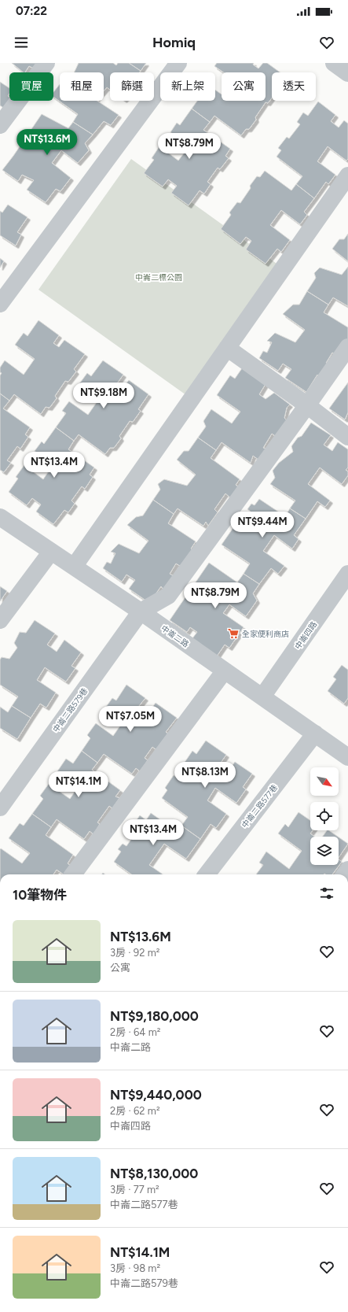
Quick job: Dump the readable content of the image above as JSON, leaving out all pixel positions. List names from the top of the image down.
{
  "streets": {
    "street": [
      "中崙四路",
      "中崙二路",
      "中崙二路579巷",
      "中崙二路577巷"
    ]
  },
  "crossings": [
    ["中崙四路", "中崙二路"],
    ["中崙二路", "中崙二路579巷"],
    ["中崙二路", "中崙二路577巷"]
  ],
  "parks": ["中崙二標公園"],
  "places": {
    "supermarket": ["全家便利商店"]
  },
  "north": "bottom right",
  "page": {
    "status": "07:22",
    "header": "Homiq",
    "chip": [
      "買屋",
      "租屋",
      "篩選",
      "新上架",
      "公寓",
      "透天"
    ],
    "price": [
      "NT$13.6M",
      "NT$8.79M",
      "NT$9.18M",
      "NT$13.4M",
      "NT$9.44M",
      "NT$8.79M",
      "NT$7.05M",
      "NT$8.13M",
      "NT$14.1M",
      "NT$13.4M"
    ],
    "heading": "10筆物件",
    "list": [
      {
        "name": "NT$13.6M",
        "note": "3房 · 92 m² · 公寓"
      },
      {
        "name": "NT$9,180,000",
        "note": "2房 · 64 m² · 中崙二路"
      },
      {
        "name": "NT$9,440,000",
        "note": "2房 · 62 m² · 中崙四路"
      },
      {
        "name": "NT$8,130,000",
        "note": "3房 · 77 m² · 中崙二路577巷"
      },
      {
        "name": "NT$14.1M",
        "note": "3房 · 98 m² · 中崙二路579巷"
      }
    ]
  }
}
